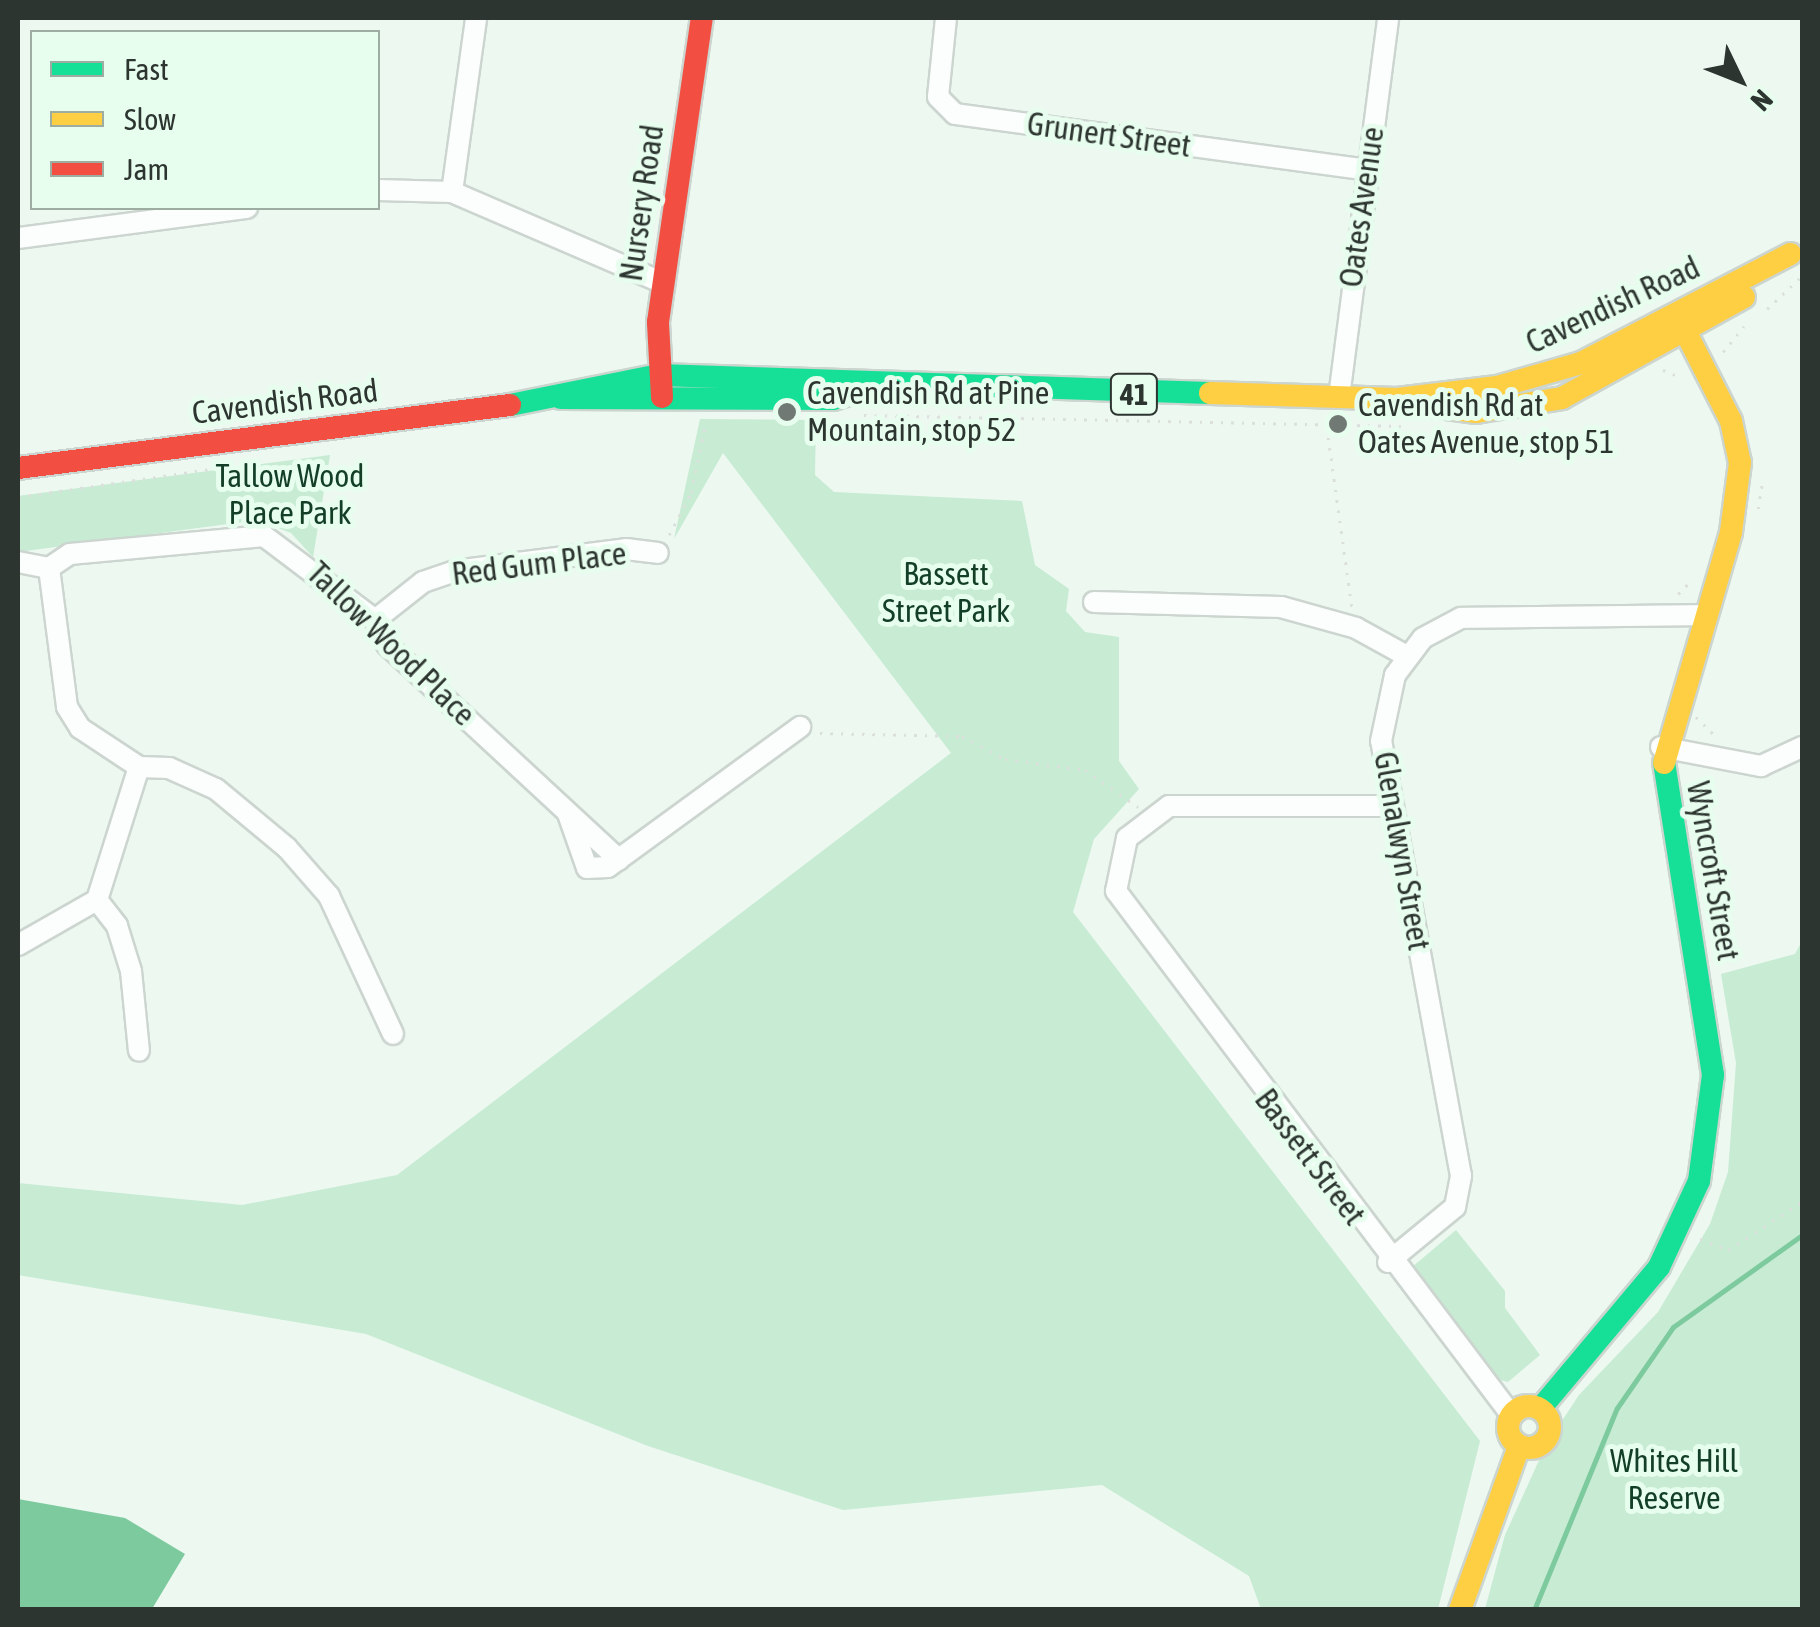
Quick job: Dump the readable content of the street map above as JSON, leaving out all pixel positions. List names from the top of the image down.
{
  "streets": {
    "main road": [
      "Nursery Road",
      "Cavendish Road",
      "41",
      "Wyncroft Street"
    ],
    "street": [
      "Grunert Street",
      "Oates Avenue",
      "Red Gum Place",
      "Tallow Wood Place",
      "Glenalwyn Street",
      "Bassett Street"
    ]
  },
  "crossings": [
    ["Grunert Street", "Oates Avenue"],
    ["Nursery Road", "Cavendish Road"],
    ["Oates Avenue", "Cavendish Road"],
    ["Cavendish Road", "Wyncroft Street"],
    ["Red Gum Place", "Tallow Wood Place"],
    ["Glenalwyn Street", "Bassett Street"]
  ],
  "parks": ["Tallow Wood Place Park", "Bassett Street Park", "Whites Hill Reserve"],
  "places": ["Cavendish Rd at Pine Mountain, stop 52", "Cavendish Rd at Oates Avenue, stop 51"],
  "legend": ["Fast", "Slow", "Jam"],
  "north": "bottom right"
}
